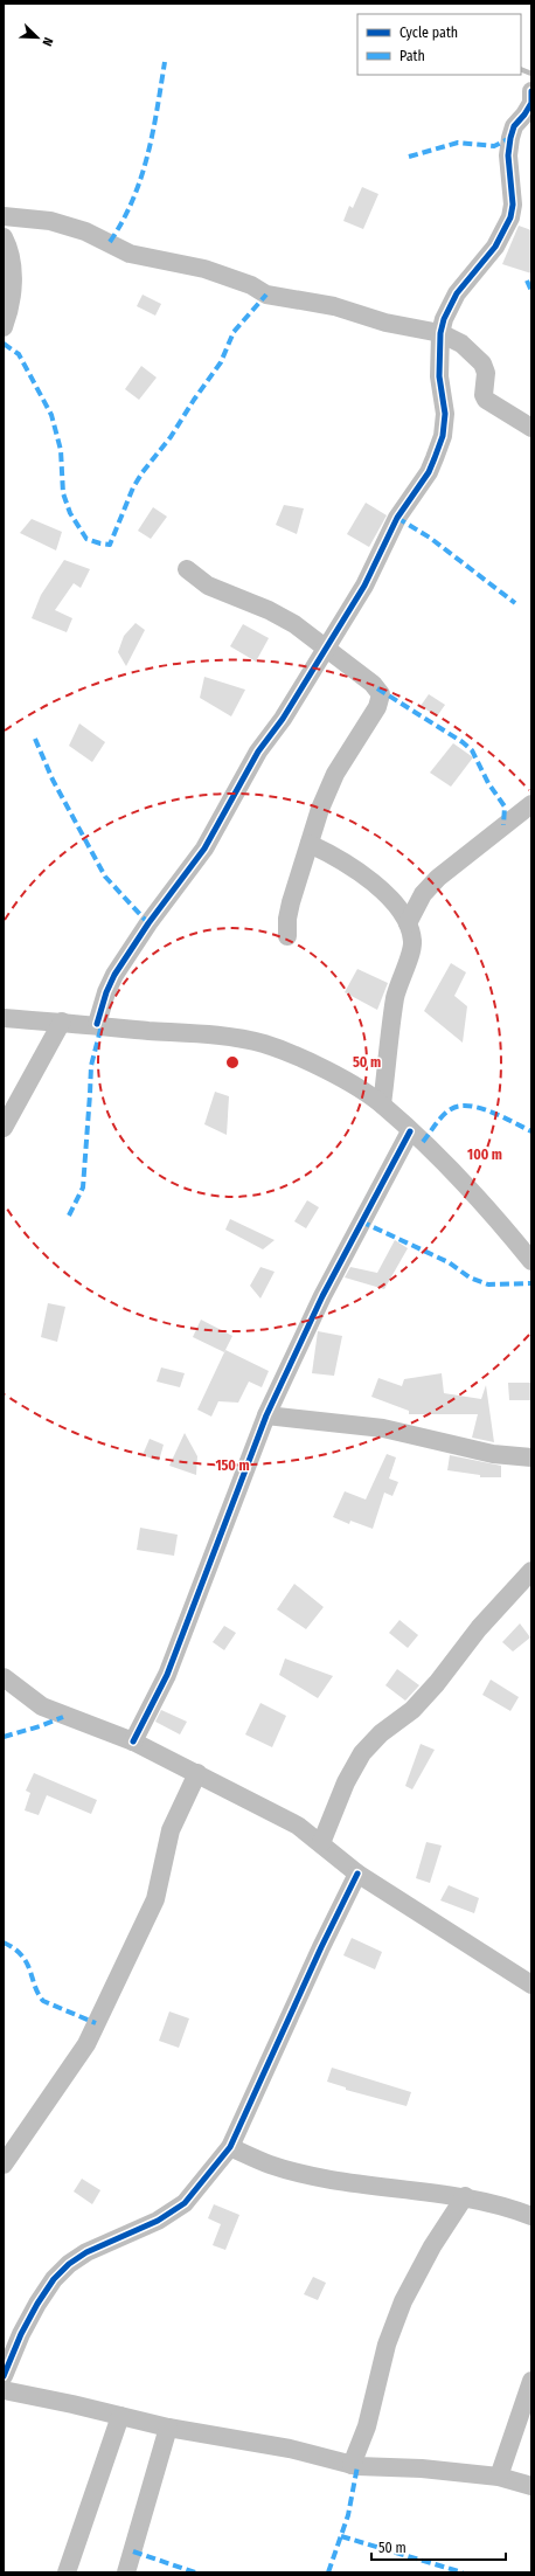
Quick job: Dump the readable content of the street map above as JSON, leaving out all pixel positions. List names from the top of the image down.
{
  "legend": ["Cycle path", "Path"],
  "scale_bar": "50 m",
  "north": "bottom right",
  "rings": ["50 m", "100 m", "150 m"]
}
